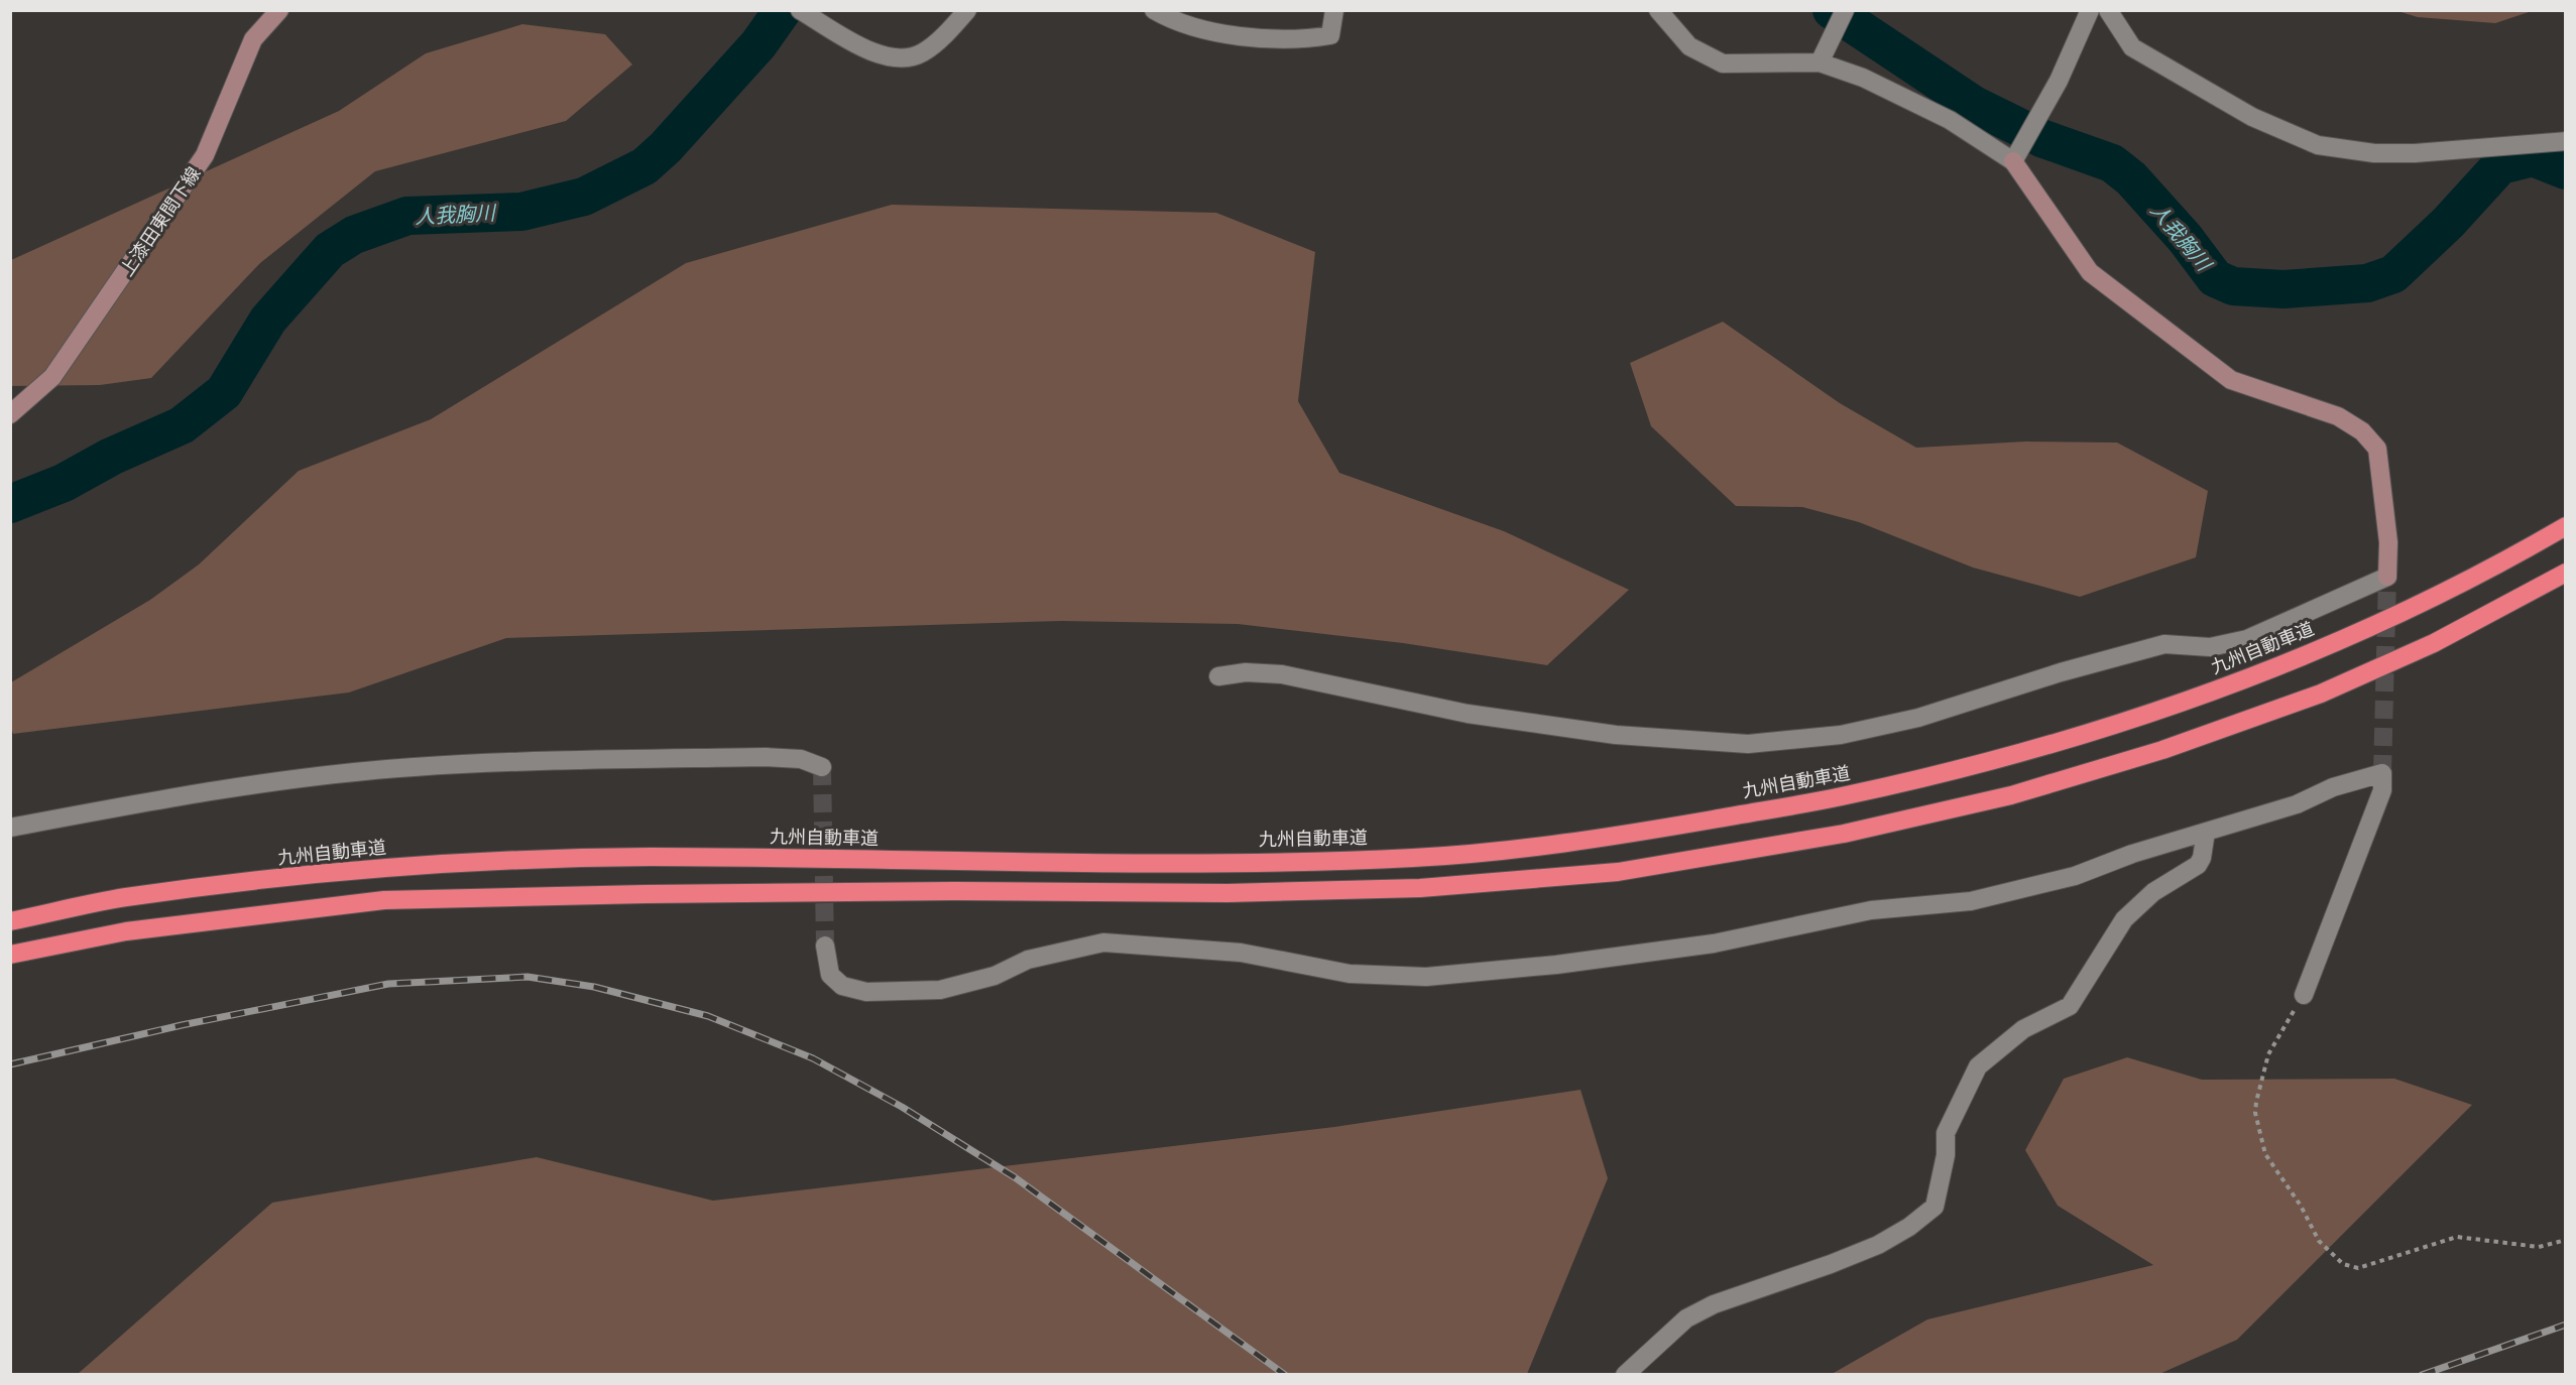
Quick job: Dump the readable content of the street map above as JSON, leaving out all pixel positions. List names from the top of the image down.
{
  "streets": {
    "highway": ["九州自動車道"],
    "street": ["上漆田東間下線"]
  },
  "water": ["人我胸川"]
}
